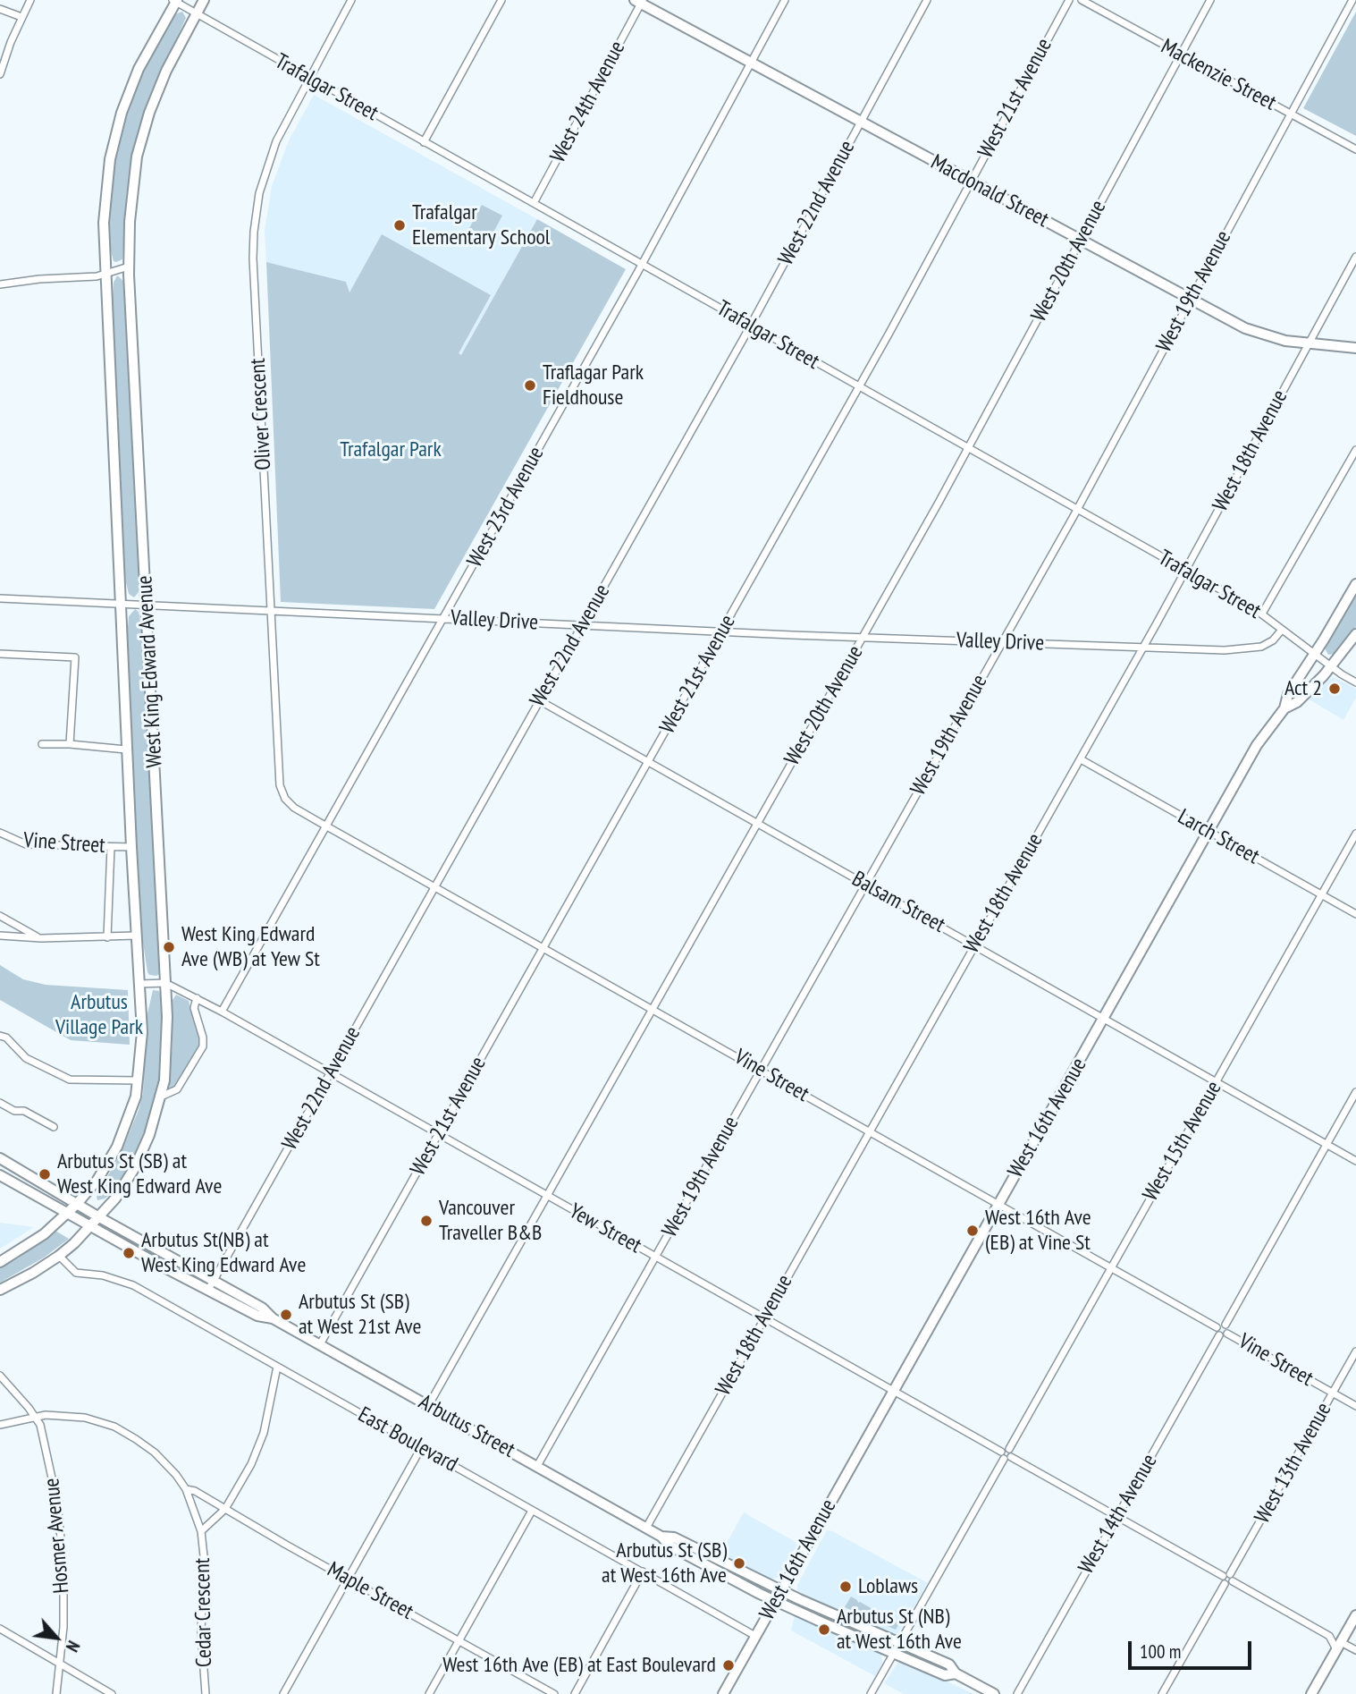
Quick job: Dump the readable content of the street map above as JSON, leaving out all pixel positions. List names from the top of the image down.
{
  "streets": {
    "main road": [
      "Macdonald Street",
      "West King Edward Avenue",
      "West 16th Avenue",
      "Arbutus Street"
    ],
    "street": [
      "Mackenzie Street",
      "Trafalgar Street",
      "West 21st Avenue",
      "West 24th Avenue",
      "West 22nd Avenue",
      "West 20th Avenue",
      "West 19th Avenue",
      "Oliver Crescent",
      "West 18th Avenue",
      "West 23rd Avenue",
      "Valley Drive",
      "Larch Street",
      "Vine Street",
      "Balsam Street",
      "West 15th Avenue",
      "Yew Street",
      "East Boulevard",
      "West 13th Avenue",
      "West 14th Avenue",
      "Hosmer Avenue",
      "Maple Street",
      "Cedar Crescent"
    ]
  },
  "crossings": [
    ["Mackenzie Street", "West 20th Avenue"],
    ["Mackenzie Street", "West 19th Avenue"],
    ["Trafalgar Street", "West 21st Avenue"],
    ["Trafalgar Street", "West 24th Avenue"],
    ["Trafalgar Street", "West 22nd Avenue"],
    ["Trafalgar Street", "West 20th Avenue"],
    ["Trafalgar Street", "West 19th Avenue"],
    ["Trafalgar Street", "Oliver Crescent"],
    ["Trafalgar Street", "West 18th Avenue"],
    ["Trafalgar Street", "West 23rd Avenue"],
    ["Trafalgar Street", "Valley Drive"],
    ["Trafalgar Street", "West King Edward Avenue"],
    ["Trafalgar Street", "West 16th Avenue"],
    ["West 21st Avenue", "Macdonald Street"],
    ["West 21st Avenue", "Valley Drive"],
    ["West 21st Avenue", "Vine Street"],
    ["West 21st Avenue", "Balsam Street"],
    ["West 21st Avenue", "Yew Street"],
    ["West 21st Avenue", "Arbutus Street"],
    ["West 24th Avenue", "Macdonald Street"],
    ["Macdonald Street", "West 22nd Avenue"],
    ["Macdonald Street", "West 20th Avenue"],
    ["Macdonald Street", "West 19th Avenue"],
    ["Macdonald Street", "West 18th Avenue"],
    ["Macdonald Street", "West 23rd Avenue"],
    ["West 22nd Avenue", "Valley Drive"],
    ["West 22nd Avenue", "Vine Street"],
    ["West 22nd Avenue", "Balsam Street"],
    ["West 22nd Avenue", "Yew Street"],
    ["West 22nd Avenue", "Arbutus Street"],
    ["West 20th Avenue", "Valley Drive"],
    ["West 20th Avenue", "Vine Street"],
    ["West 20th Avenue", "Balsam Street"],
    ["West 20th Avenue", "Yew Street"],
    ["West 20th Avenue", "Arbutus Street"],
    ["West 19th Avenue", "Valley Drive"],
    ["West 19th Avenue", "Vine Street"],
    ["West 19th Avenue", "Balsam Street"],
    ["West 19th Avenue", "Yew Street"],
    ["West 19th Avenue", "Arbutus Street"],
    ["Oliver Crescent", "West 23rd Avenue"],
    ["Oliver Crescent", "Valley Drive"],
    ["Oliver Crescent", "Vine Street"],
    ["West 18th Avenue", "Valley Drive"],
    ["West 18th Avenue", "Larch Street"],
    ["West 18th Avenue", "Vine Street"],
    ["West 18th Avenue", "Balsam Street"],
    ["West 18th Avenue", "Yew Street"],
    ["West 18th Avenue", "Arbutus Street"],
    ["West 23rd Avenue", "Valley Drive"],
    ["West 23rd Avenue", "Vine Street"],
    ["West 23rd Avenue", "Yew Street"],
    ["Valley Drive", "West King Edward Avenue"],
    ["West King Edward Avenue", "Vine Street"],
    ["West King Edward Avenue", "Yew Street"],
    ["West King Edward Avenue", "Arbutus Street"],
    ["West King Edward Avenue", "East Boulevard"],
    ["Larch Street", "West 16th Avenue"],
    ["Larch Street", "West 15th Avenue"],
    ["Vine Street", "West 16th Avenue"],
    ["Vine Street", "West 15th Avenue"],
    ["Vine Street", "West 13th Avenue"],
    ["Vine Street", "West 14th Avenue"],
    ["Balsam Street", "West 16th Avenue"],
    ["Balsam Street", "West 15th Avenue"],
    ["West 16th Avenue", "Yew Street"],
    ["West 16th Avenue", "Arbutus Street"],
    ["West 16th Avenue", "East Boulevard"],
    ["Hosmer Avenue", "Cedar Crescent"],
    ["Maple Street", "Cedar Crescent"]
  ],
  "parks": ["Trafalgar Park", "Arbutus Village Park"],
  "places": [
    "Trafalgar Elementary School",
    "Traflagar Park Fieldhouse",
    "Act 2",
    "West King Edward Ave (WB) at Yew St",
    "Arbutus St (SB) at West King Edward Ave",
    "Vancouver Traveller B&B",
    "West 16th Ave (EB) at Vine St",
    "Arbutus St(NB) at West King Edward Ave",
    "Arbutus St (SB) at West 21st Ave",
    "Arbutus St (SB) at West 16th Ave",
    "Loblaws",
    "Arbutus St (NB) at West 16th Ave",
    "West 16th Ave (EB) at East Boulevard"
  ],
  "scale_bar": "100 m",
  "north": "bottom right"
}
